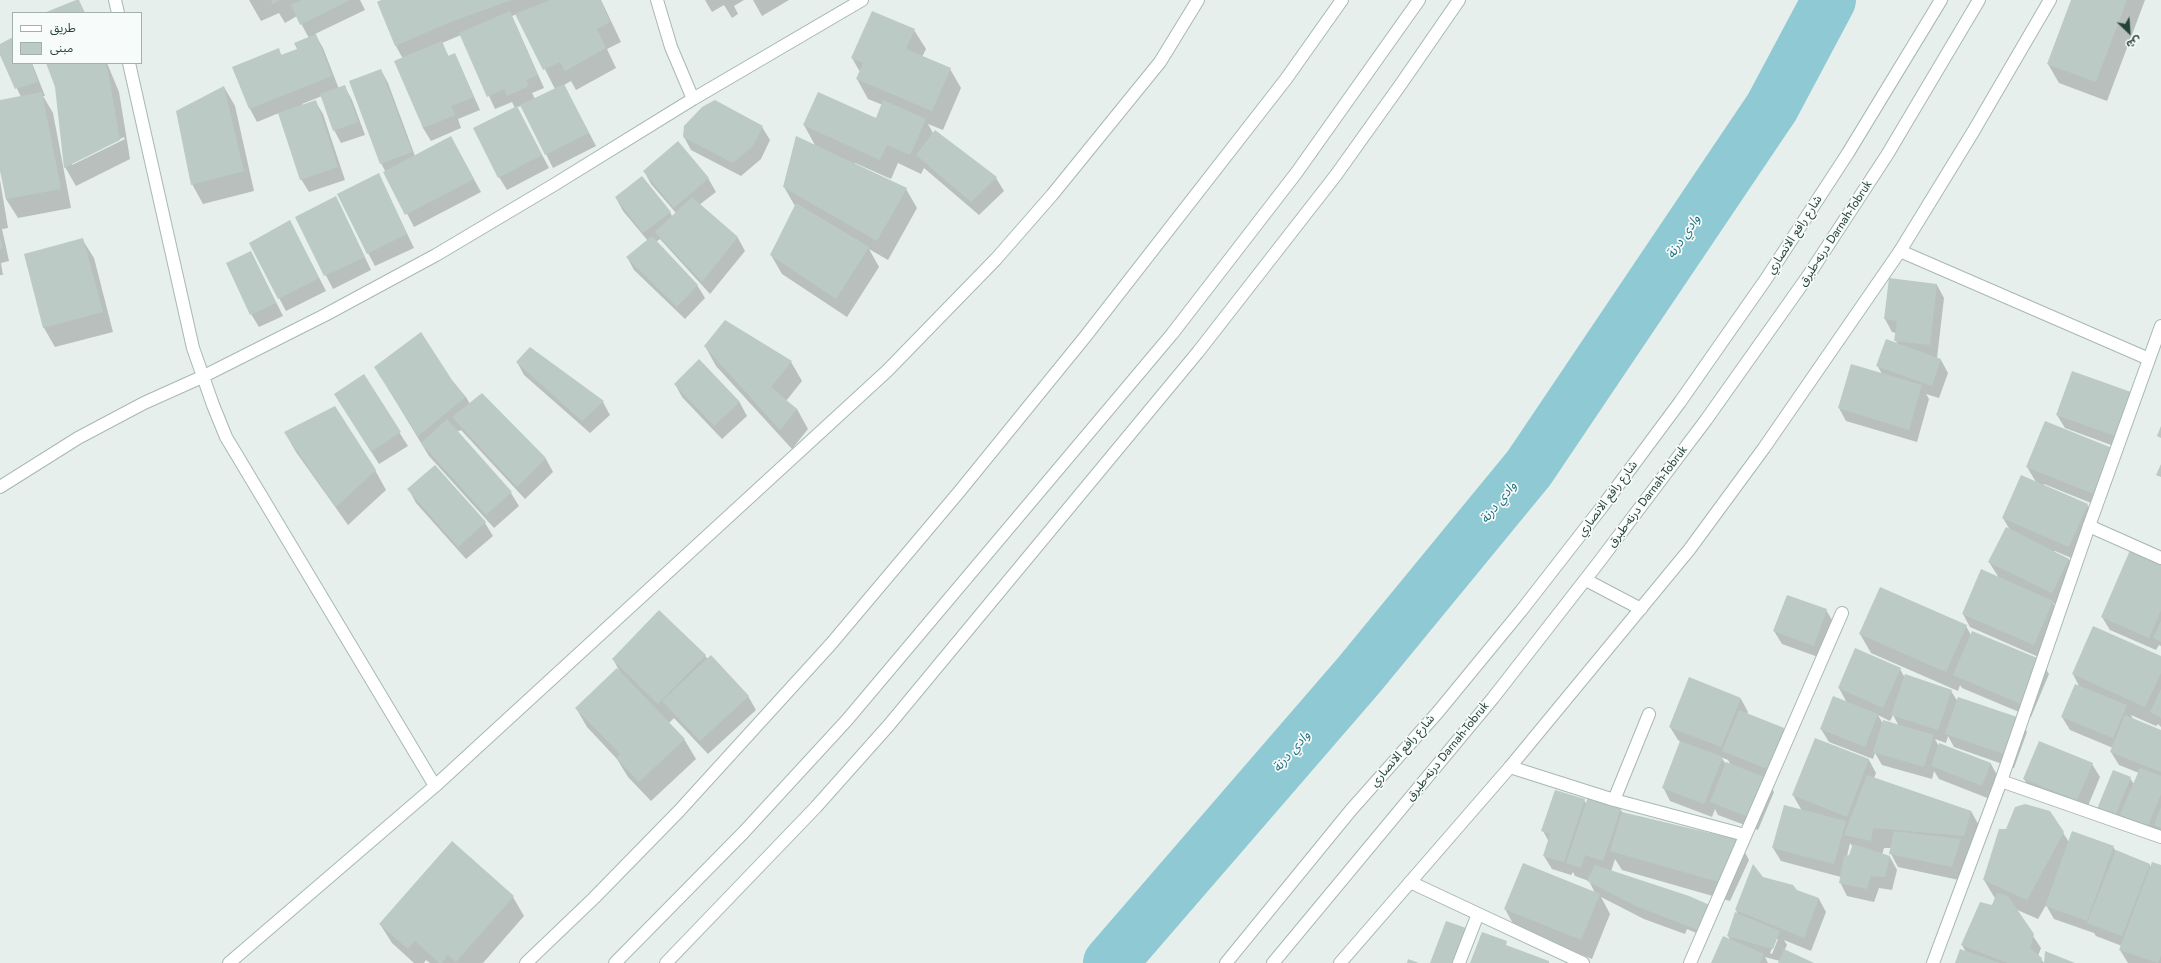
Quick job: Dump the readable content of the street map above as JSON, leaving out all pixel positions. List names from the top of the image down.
{
  "streets": {
    "street": ["درنه-طبرق Darnah-Tobruk", "شارع رافع الانصاري"]
  },
  "water": ["وادي درنة"],
  "legend": ["طريق", "مبنى"],
  "north": "bottom right"
}
